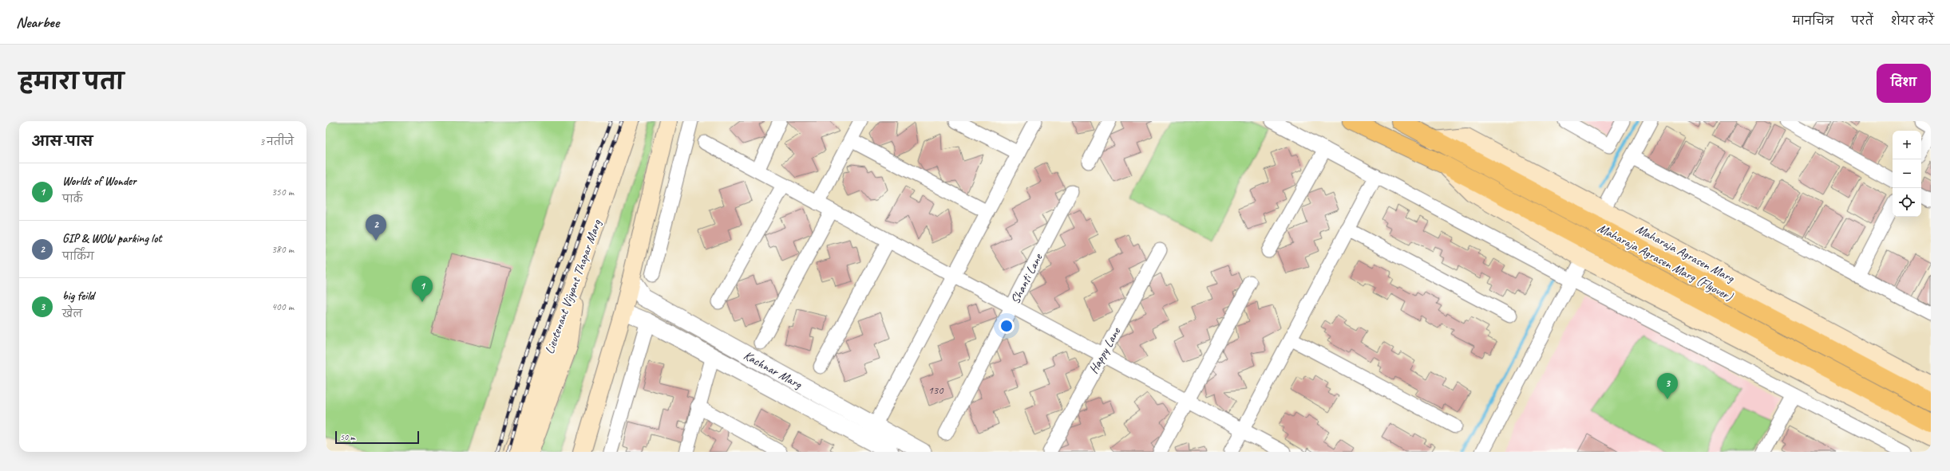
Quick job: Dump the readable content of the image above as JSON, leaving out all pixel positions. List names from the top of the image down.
{
  "streets": {
    "main road": ["Maharaja Agrasen Marg", "Maharaja Agrasen Marg (Flyover)", "Lieutenant Vijyant Thapar Marg"],
    "street": ["Shanti Lane", "Happy Lane", "Kachnar Marg"]
  },
  "crossings": [
    ["Maharaja Agrasen Marg", "Maharaja Agrasen Marg (Flyover)"]
  ],
  "house_numbers": ["130"],
  "scale_bar": "50 m",
  "page": {
    "header": "Nearbee",
    "nav": ["मानचित्र", "परतें", "शेयर करें"],
    "title": "हमारा पता",
    "buttons": "दिशा",
    "heading": ["आस-पास", "3 नतीजे"],
    "map_buttons": ["+", "−"],
    "list": [
      {
        "mark": "1",
        "name": "Worlds of Wonder",
        "note": "पार्क",
        "value": "350 m"
      },
      {
        "mark": "2",
        "name": "GIP & WOW parking lot",
        "note": "पार्किंग",
        "value": "380 m"
      },
      {
        "mark": "3",
        "name": "big feild",
        "note": "खेल",
        "value": "400 m"
      }
    ],
    "pins": ["2", "1", "3"],
    "scale": "50 m"
  }
}
